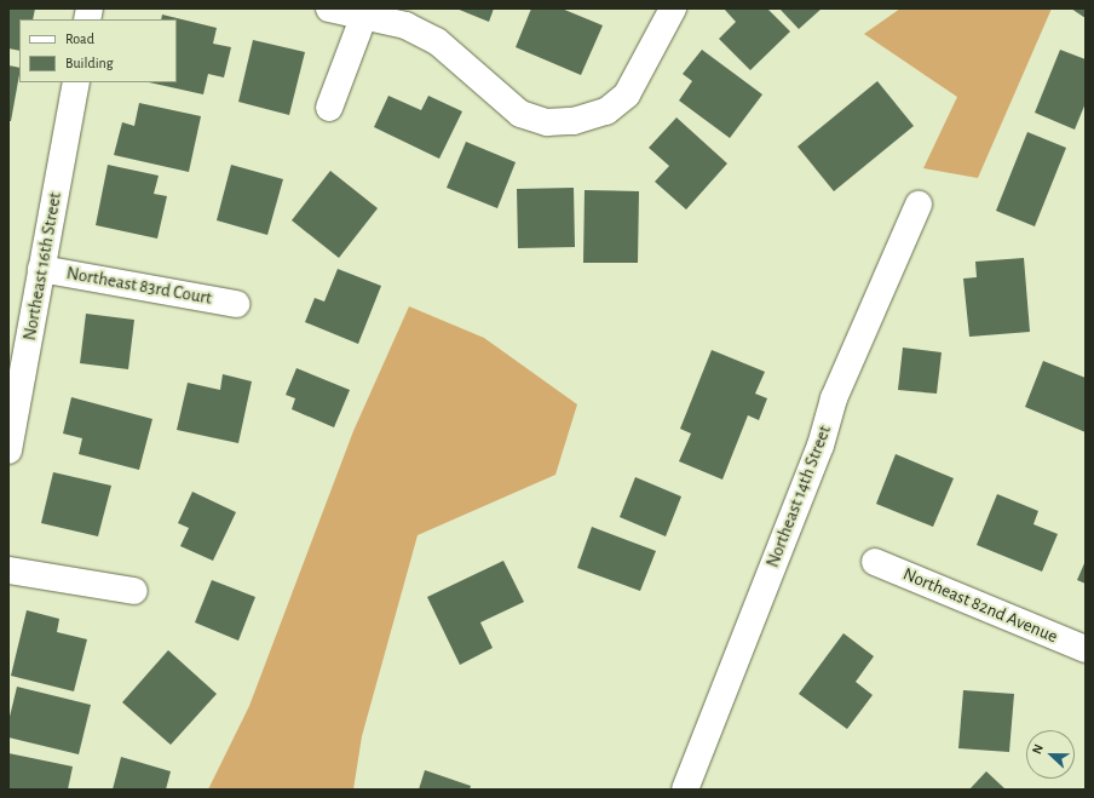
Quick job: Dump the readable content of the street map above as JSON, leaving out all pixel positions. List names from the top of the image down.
{
  "streets": {
    "street": [
      "Northeast 16th Street",
      "Northeast 83rd Court",
      "Northeast 14th Street",
      "Northeast 82nd Avenue"
    ]
  },
  "crossings": [
    ["Northeast 16th Street", "Northeast 83rd Court"]
  ],
  "legend": ["Road", "Building"],
  "north": "left"
}
